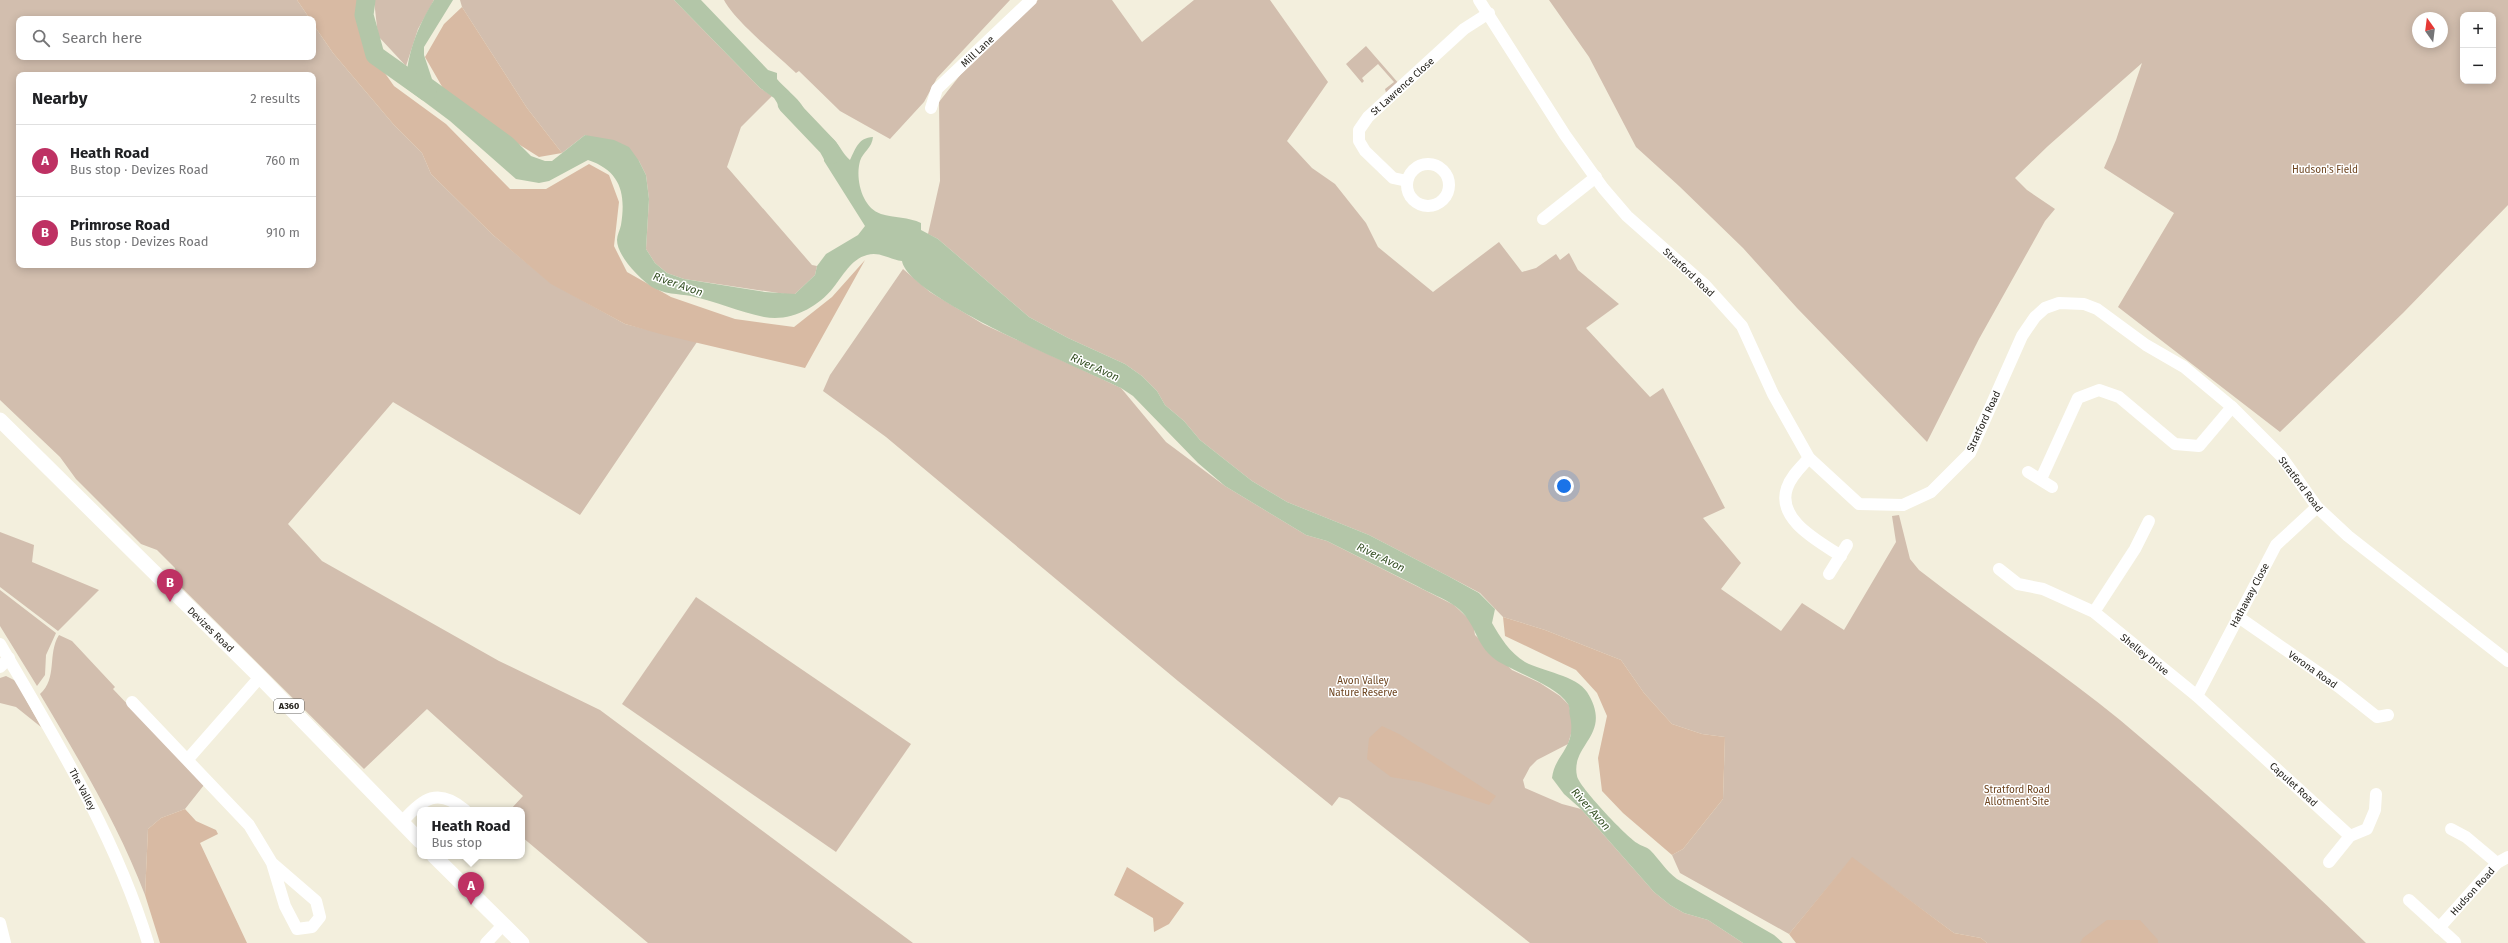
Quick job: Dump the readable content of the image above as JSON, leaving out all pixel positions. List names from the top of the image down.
{
  "streets": {
    "main road": ["Devizes Road", "A360"],
    "street": [
      "Mill Lane",
      "St Lawrence Close",
      "Stratford Road",
      "Hathaway Close",
      "Shelley Drive",
      "Verona Road",
      "Capulet Road",
      "The Valley",
      "Hudson Road"
    ]
  },
  "crossings": [
    ["St Lawrence Close", "Stratford Road"],
    ["Stratford Road", "Hathaway Close"],
    ["Hathaway Close", "Shelley Drive"],
    ["Hathaway Close", "Verona Road"],
    ["Hathaway Close", "Capulet Road"],
    ["Shelley Drive", "Capulet Road"]
  ],
  "water": ["River Avon"],
  "parks": ["Hudson's Field", "Avon Valley Nature Reserve", "Stratford Road Allotment Site"],
  "north": "top",
  "page": {
    "map_buttons": ["+", "−"],
    "search": "Search here",
    "heading": ["Nearby", "2 results"],
    "list": [
      {
        "mark": "A",
        "name": "Heath Road",
        "note": "Bus stop · Devizes Road",
        "value": "760 m"
      },
      {
        "mark": "B",
        "name": "Primrose Road",
        "note": "Bus stop · Devizes Road",
        "value": "910 m"
      }
    ],
    "pins": ["B", "A"],
    "popup": ["Heath Road", "Bus stop"]
  }
}
